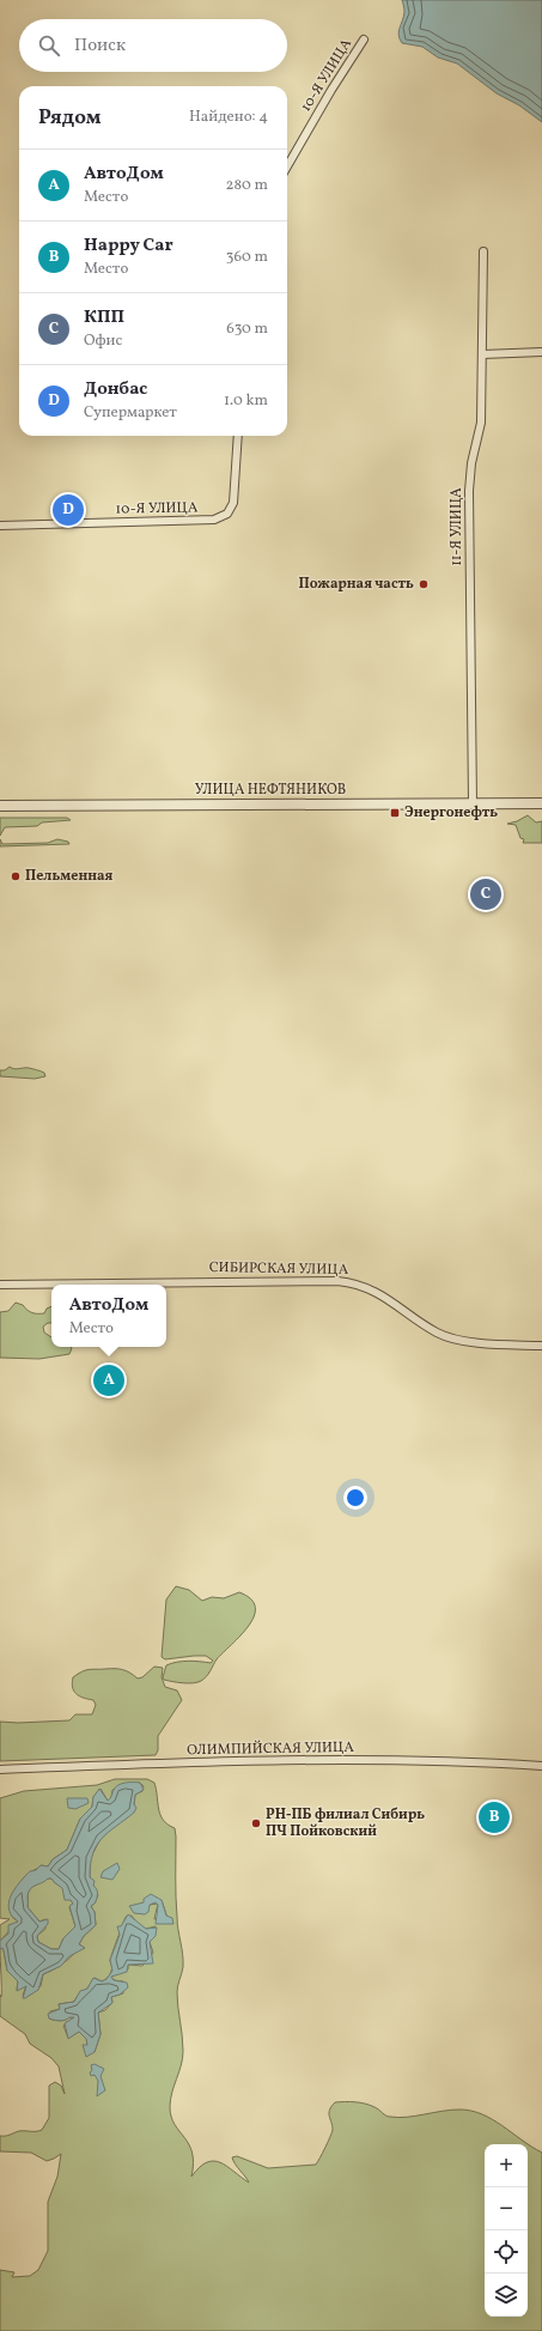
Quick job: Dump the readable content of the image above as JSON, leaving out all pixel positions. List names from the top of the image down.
{
  "streets": {
    "street": [
      "10-Я УЛИЦА",
      "11-Я УЛИЦА",
      "УЛИЦА НЕФТЯНИКОВ",
      "СИБИРСКАЯ УЛИЦА",
      "ОЛИМПИЙСКАЯ УЛИЦА"
    ]
  },
  "crossings": [
    ["11-Я УЛИЦА", "УЛИЦА НЕФТЯНИКОВ"]
  ],
  "places": {
    "other": ["Пожарная часть", "Пельменная", "РН-ПБ филиал Сибирь ПЧ Пойковский"],
    "transit": ["Энергонефть"]
  },
  "page": {
    "search": "Поиск",
    "heading": ["Рядом", "Найдено: 4"],
    "list": [
      {
        "mark": "A",
        "name": "АвтоДом",
        "note": "Место",
        "value": "280 m"
      },
      {
        "mark": "B",
        "name": "Happy Car",
        "note": "Место",
        "value": "360 m"
      },
      {
        "mark": "C",
        "name": "КПП",
        "note": "Офис",
        "value": "630 m"
      },
      {
        "mark": "D",
        "name": "Донбас",
        "note": "Супермаркет",
        "value": "1.0 km"
      }
    ],
    "pins": [
      "D",
      "C",
      "A",
      "B"
    ],
    "popup": ["АвтоДом", "Место"],
    "map_buttons": ["+", "−"]
  }
}
